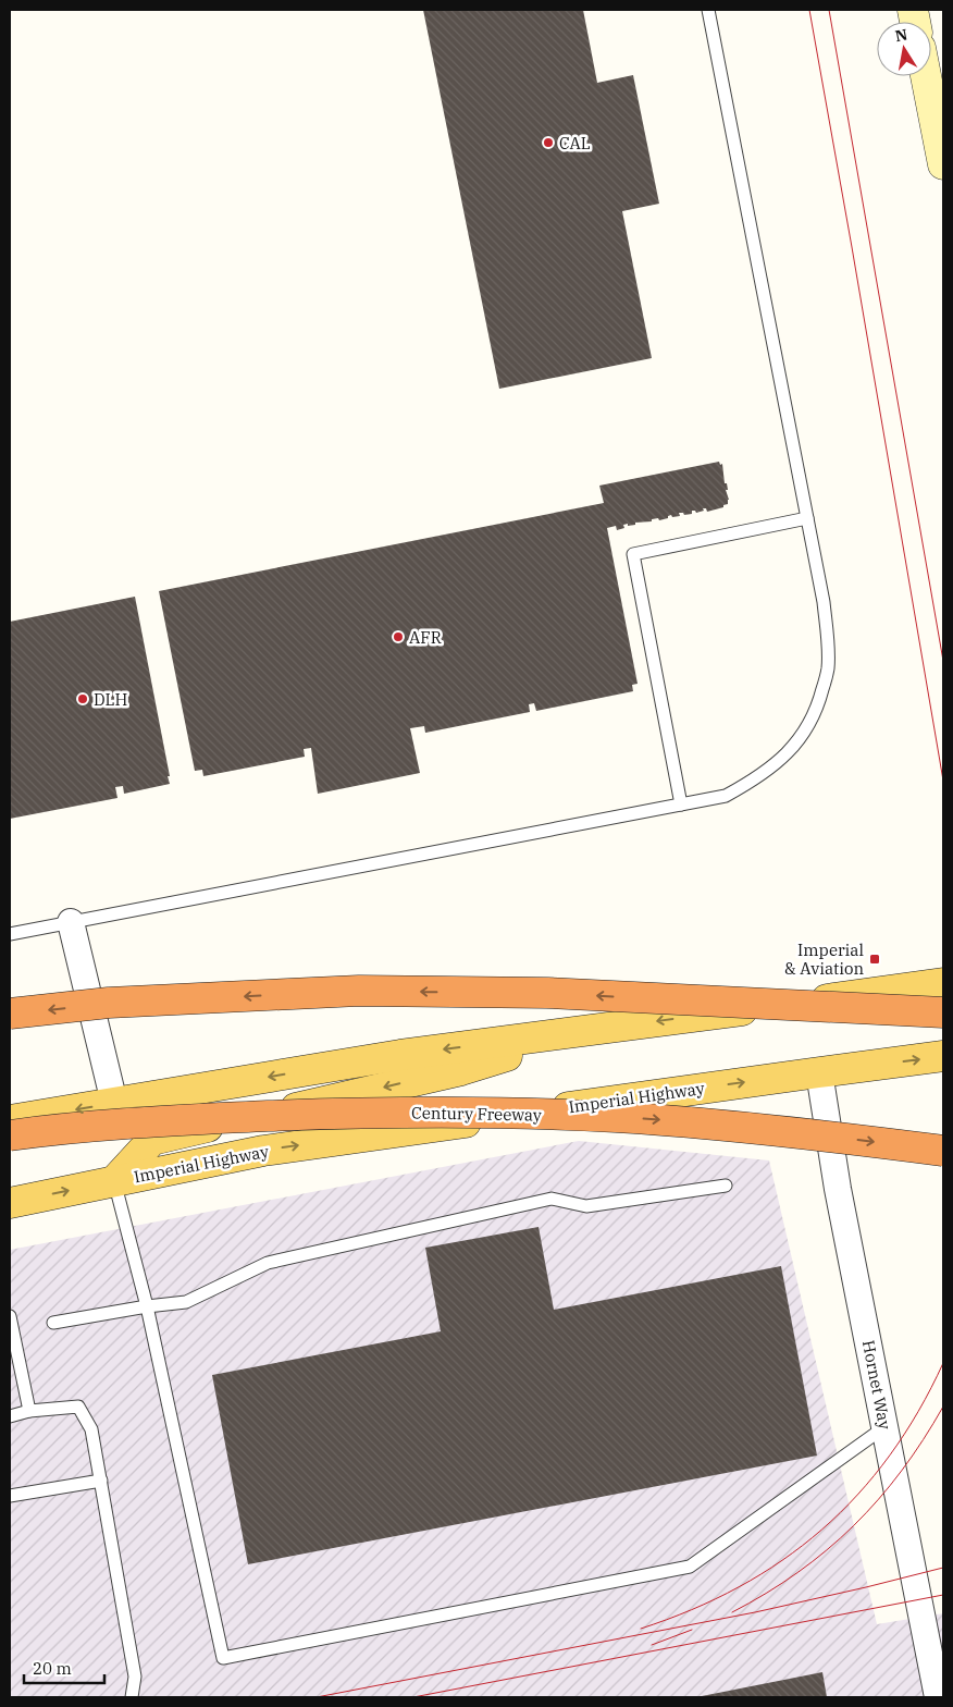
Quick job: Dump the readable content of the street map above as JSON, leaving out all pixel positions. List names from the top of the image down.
{
  "streets": {
    "highway": ["Century Freeway"],
    "main road": ["Imperial Highway"],
    "street": ["Hornet Way"]
  },
  "crossings": [
    ["Imperial Highway", "Hornet Way"]
  ],
  "places": {
    "other": ["CAL", "AFR", "DLH"],
    "transit": ["Imperial & Aviation"]
  },
  "scale_bar": "20 m",
  "north": "top"
}
